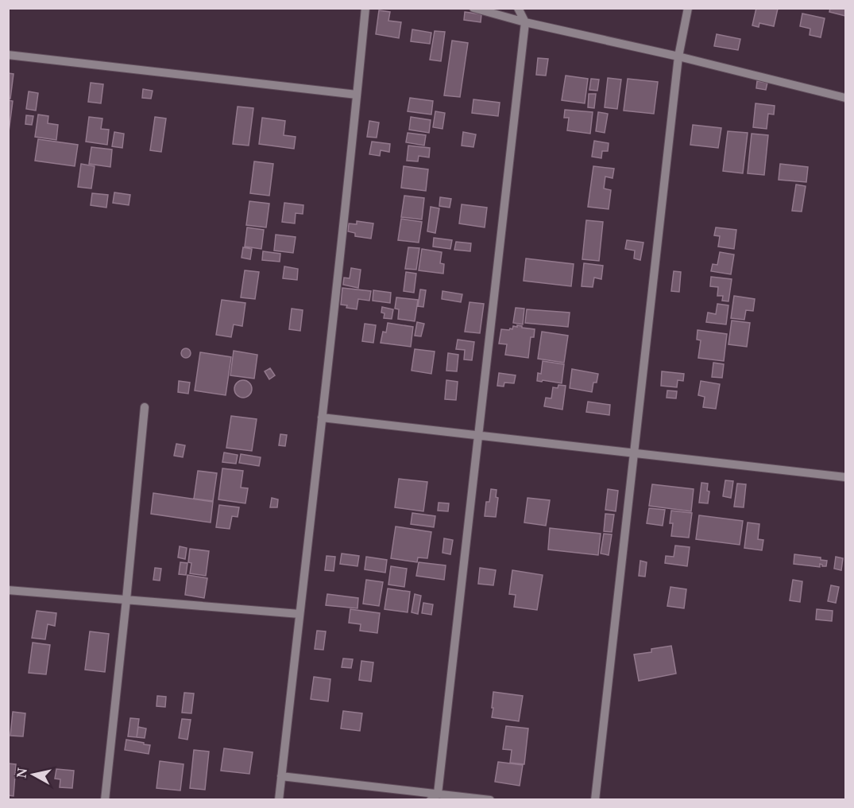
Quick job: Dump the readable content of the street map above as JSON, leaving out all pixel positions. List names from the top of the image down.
{
  "north": "left"
}
